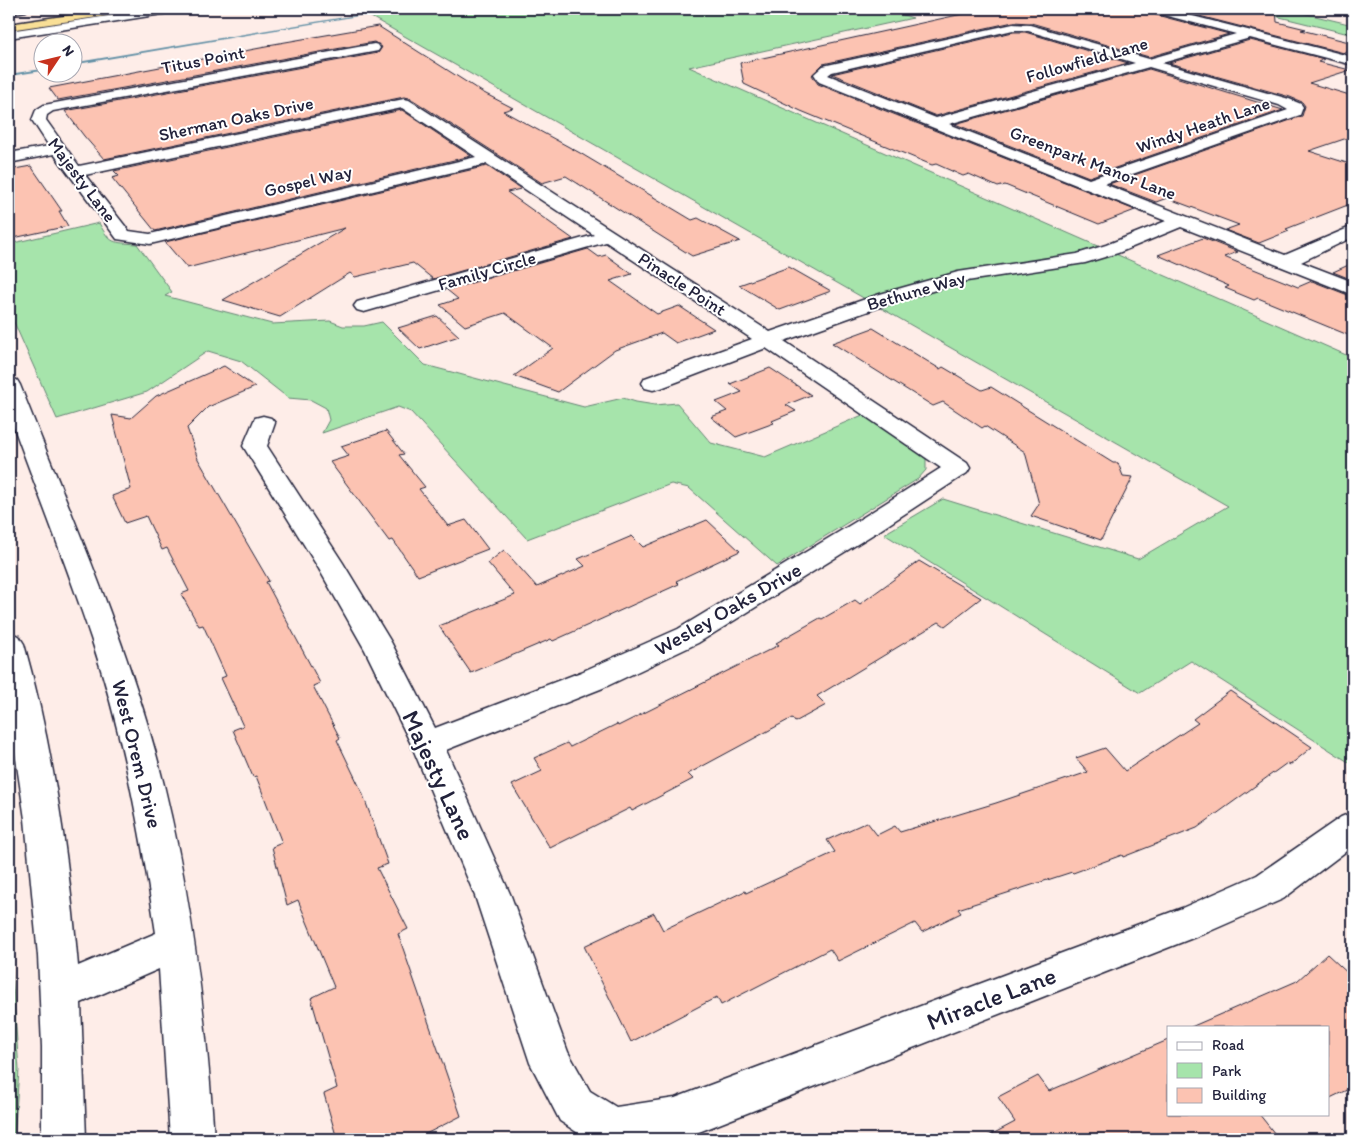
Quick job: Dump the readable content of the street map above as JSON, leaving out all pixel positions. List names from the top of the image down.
{
  "streets": {
    "street": [
      "Titus Point",
      "Followfield Lane",
      "Sherman Oaks Drive",
      "Windy Heath Lane",
      "Greenpark Manor Lane",
      "Majesty Lane",
      "Gospel Way",
      "Family Circle",
      "Pinacle Point",
      "Bethune Way",
      "Wesley Oaks Drive",
      "West Orem Drive",
      "Miracle Lane"
    ]
  },
  "crossings": [
    ["Titus Point", "Majesty Lane"],
    ["Followfield Lane", "Windy Heath Lane"],
    ["Followfield Lane", "Greenpark Manor Lane"],
    ["Sherman Oaks Drive", "Majesty Lane"],
    ["Sherman Oaks Drive", "Pinacle Point"],
    ["Windy Heath Lane", "Greenpark Manor Lane"],
    ["Greenpark Manor Lane", "Bethune Way"],
    ["Majesty Lane", "Gospel Way"],
    ["Majesty Lane", "Wesley Oaks Drive"],
    ["Majesty Lane", "Miracle Lane"],
    ["Gospel Way", "Pinacle Point"],
    ["Family Circle", "Pinacle Point"],
    ["Pinacle Point", "Bethune Way"],
    ["Pinacle Point", "Wesley Oaks Drive"]
  ],
  "legend": ["Road", "Park", "Building"],
  "north": "top right"
}
